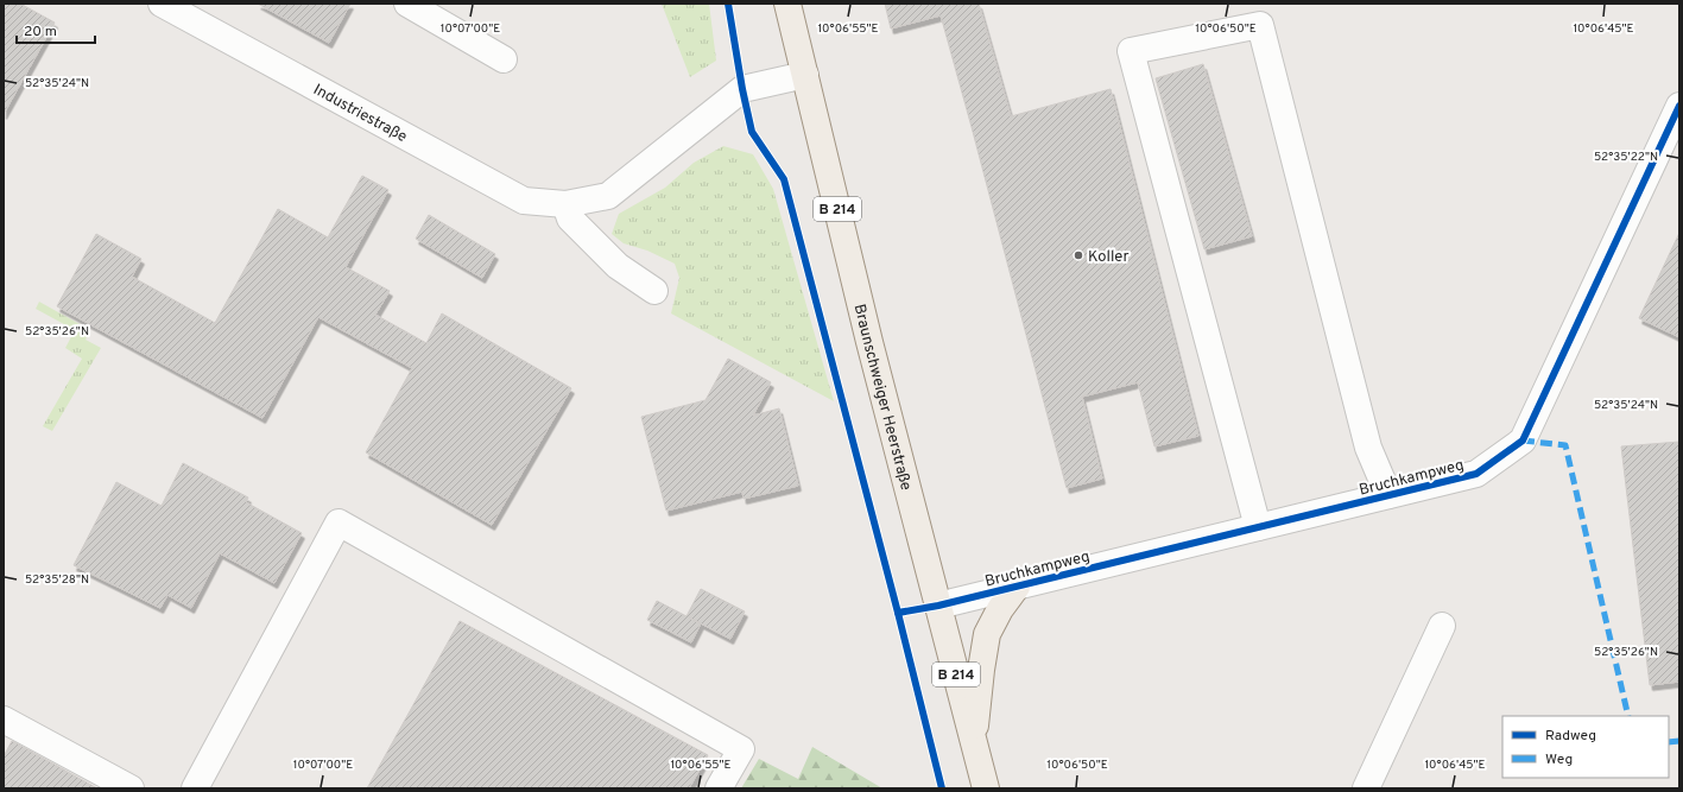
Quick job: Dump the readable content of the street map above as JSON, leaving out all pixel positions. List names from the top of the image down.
{
  "streets": {
    "main road": ["B 214", "Braunschweiger Heerstraße"],
    "street": ["Industriestraße", "Bruchkampweg"]
  },
  "crossings": [
    ["Industriestraße", "Braunschweiger Heerstraße"],
    ["Braunschweiger Heerstraße", "Bruchkampweg"]
  ],
  "places": ["Koller"],
  "legend": ["Radweg", "Weg"],
  "scale_bar": "20 m",
  "coordinates": [
    "10°07'00\"E",
    "10°06'55\"E",
    "10°06'50\"E",
    "10°06'45\"E",
    "52°35'24\"N",
    "52°35'22\"N",
    "52°35'26\"N",
    "52°35'28\"N"
  ]
}
